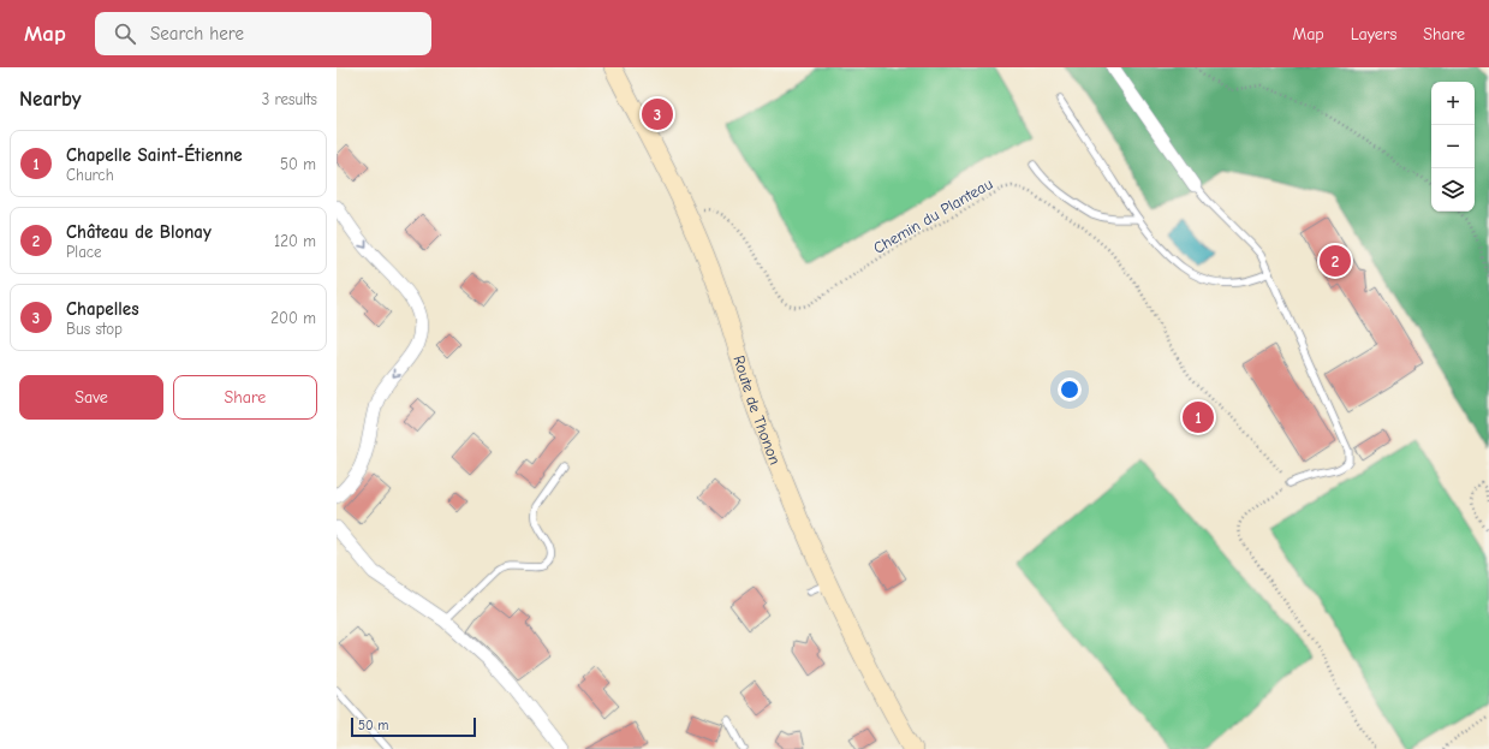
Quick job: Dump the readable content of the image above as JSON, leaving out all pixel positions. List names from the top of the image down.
{
  "streets": {
    "main road": ["Route de Thonon"],
    "path": ["Chemin du Planteau"]
  },
  "crossings": [
    ["Chemin du Planteau", "Route de Thonon"]
  ],
  "scale_bar": "50 m",
  "page": {
    "header": "Map",
    "search": "Search here",
    "nav": ["Map", "Layers", "Share"],
    "heading": ["Nearby", "3 results"],
    "map_buttons": ["+", "−"],
    "pins": ["3", "2", "1"],
    "list": [
      {
        "mark": "1",
        "name": "Chapelle Saint-Étienne",
        "note": "Church",
        "value": "50 m"
      },
      {
        "mark": "2",
        "name": "Château de Blonay",
        "note": "Place",
        "value": "120 m"
      },
      {
        "mark": "3",
        "name": "Chapelles",
        "note": "Bus stop",
        "value": "200 m"
      }
    ],
    "buttons": ["Save", "Share"],
    "scale": "50 m"
  }
}
